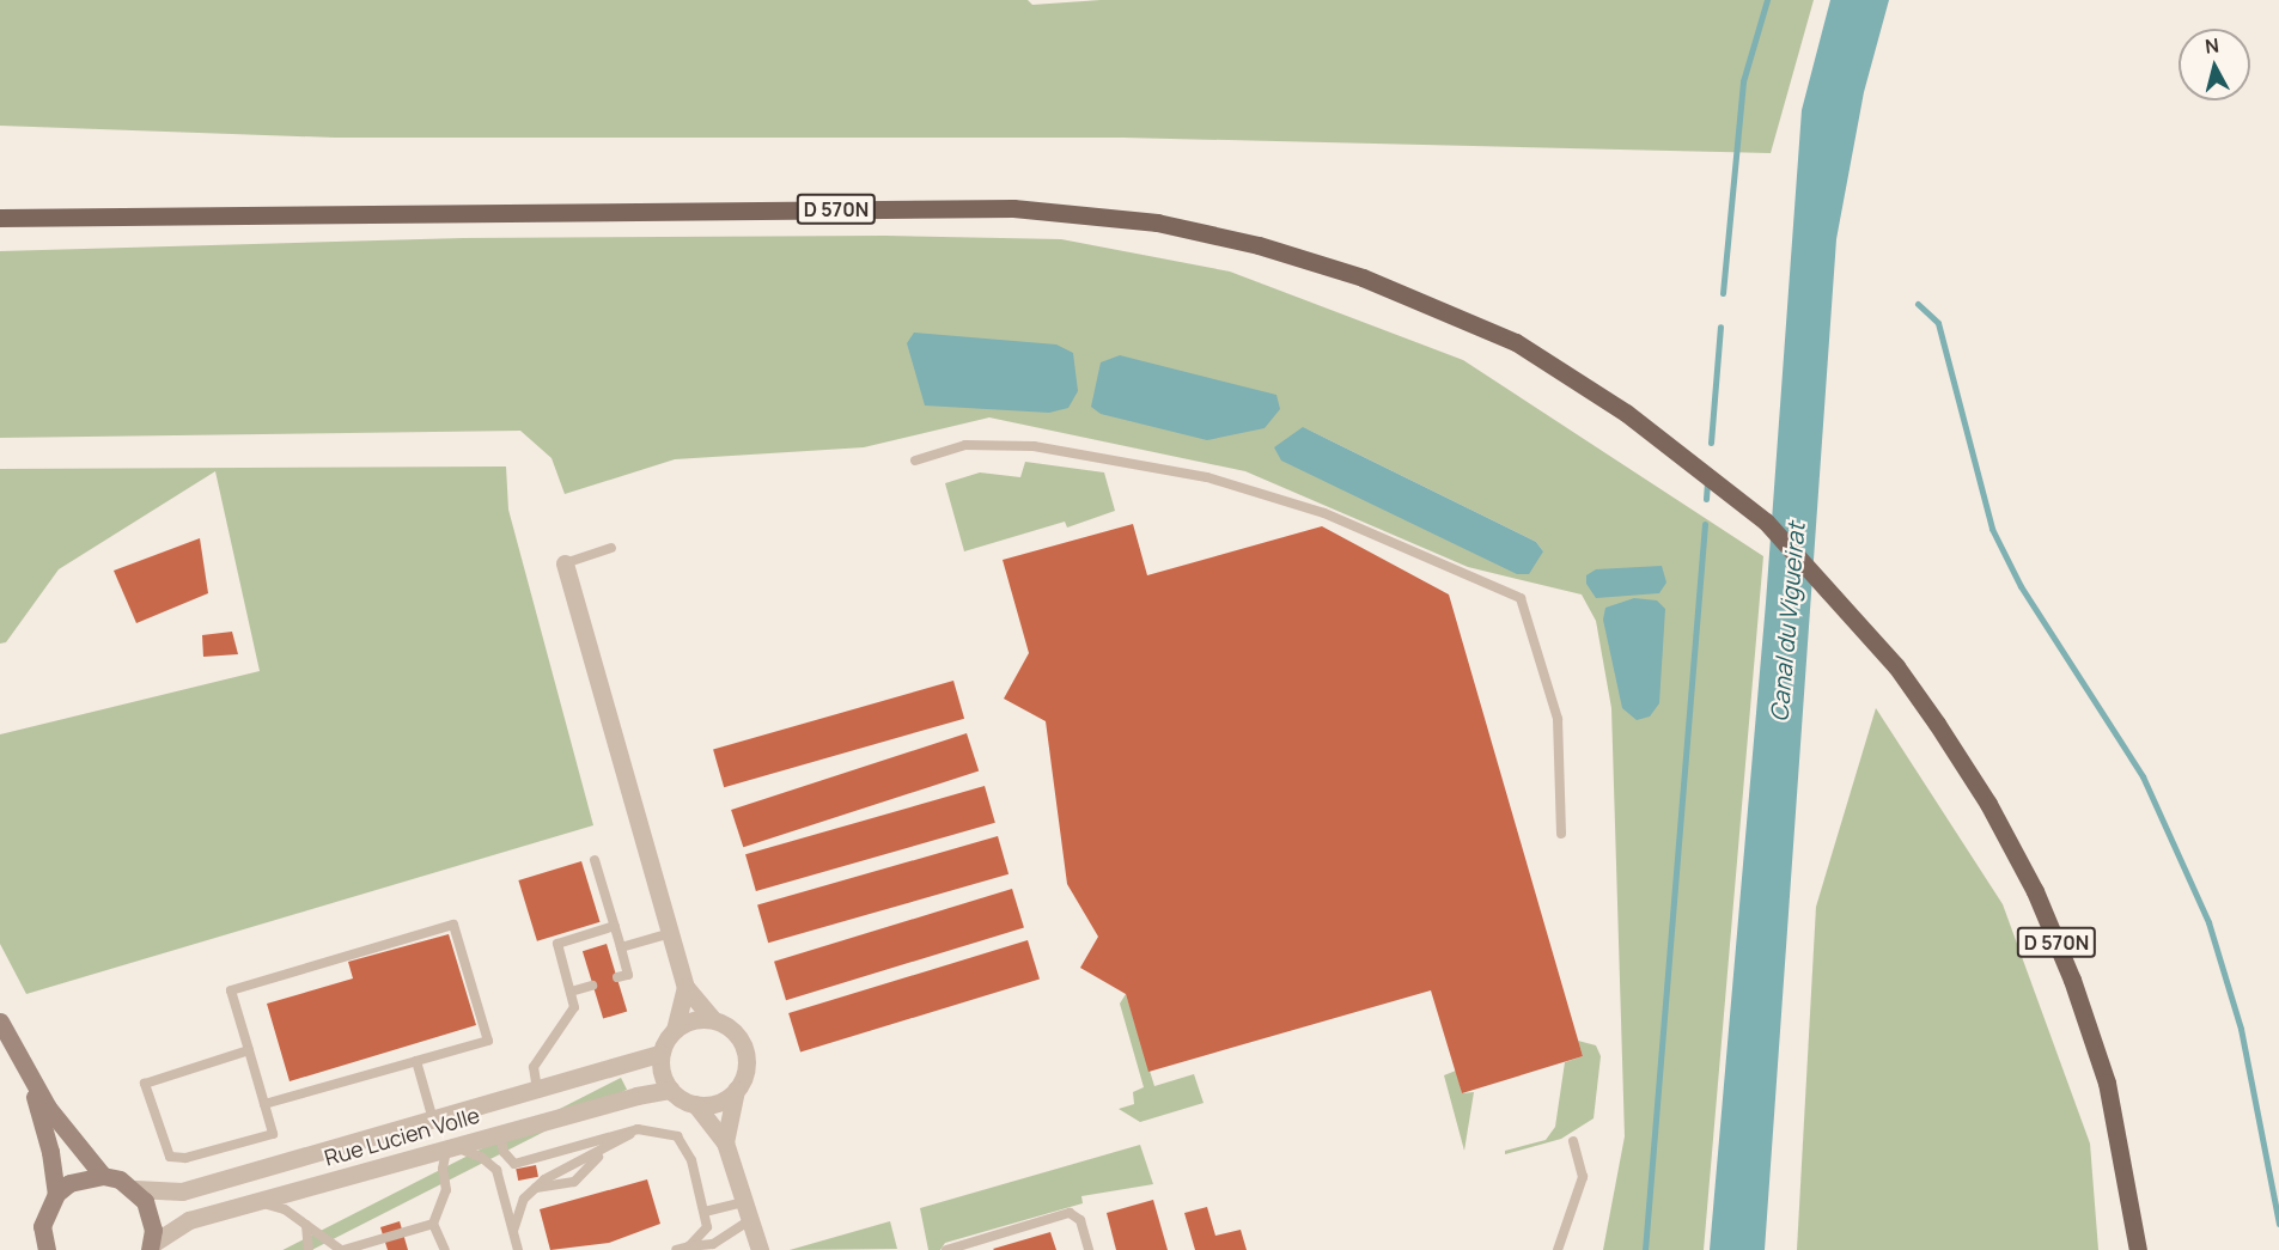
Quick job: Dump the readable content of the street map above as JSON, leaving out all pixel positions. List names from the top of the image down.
{
  "streets": {
    "main road": ["D 570N"],
    "street": ["Rue Lucien Volle"]
  },
  "water": ["Canal du Vigueirat"],
  "north": "top"
}
